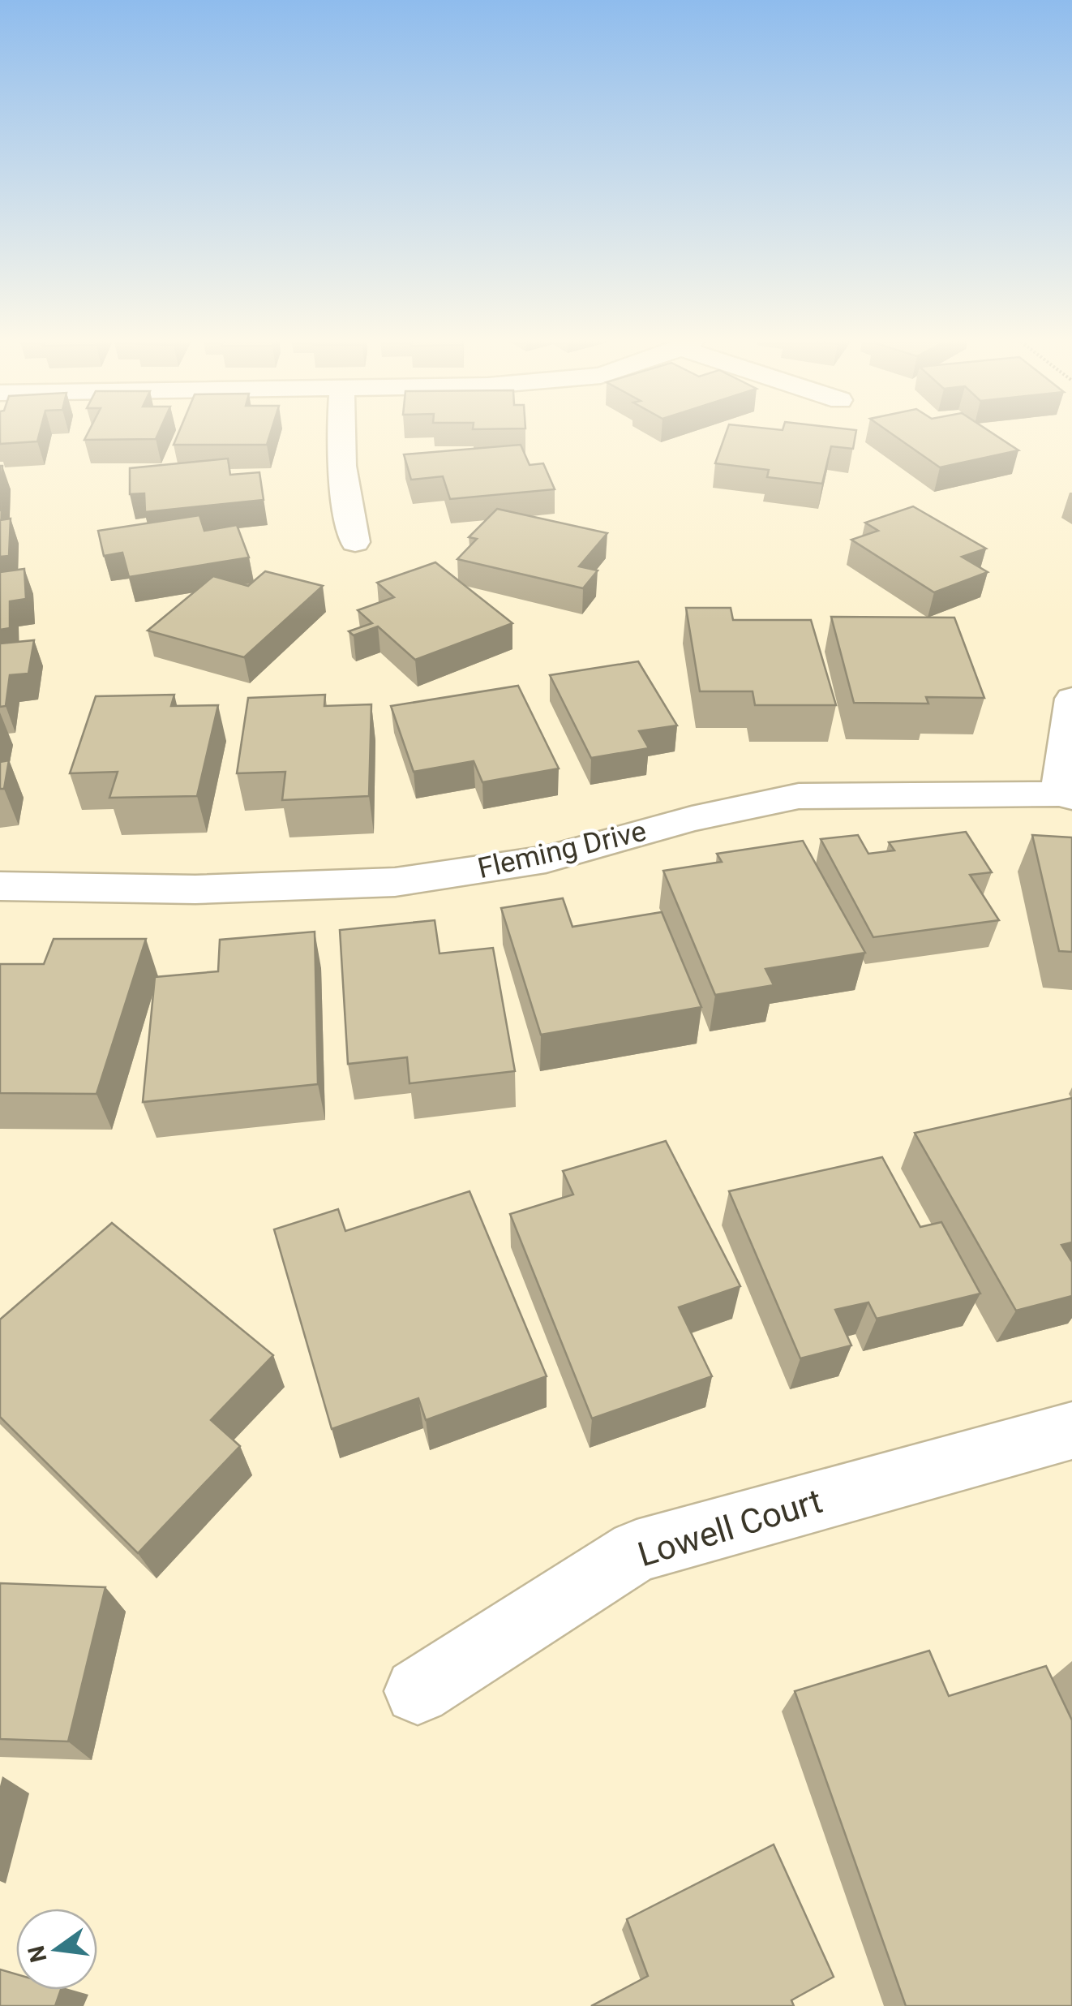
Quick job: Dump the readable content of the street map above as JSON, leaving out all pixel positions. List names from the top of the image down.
{
  "streets": {
    "street": ["Fleming Drive", "Lowell Court"]
  },
  "north": "left"
}
